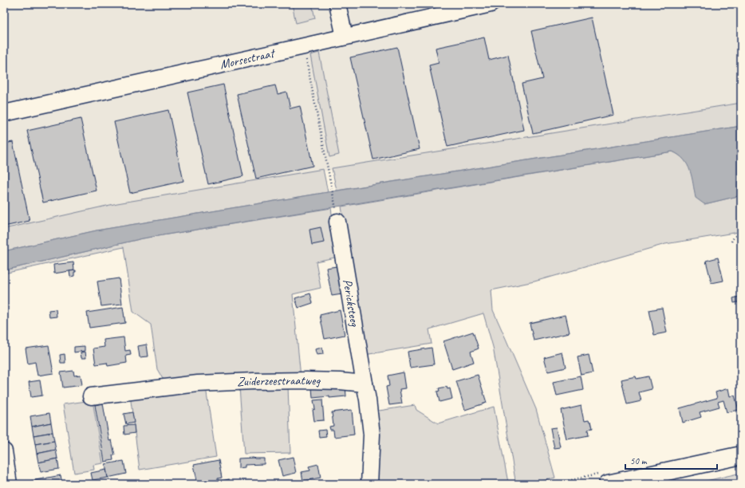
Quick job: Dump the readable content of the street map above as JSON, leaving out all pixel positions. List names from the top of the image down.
{
  "streets": {
    "street": ["Morsestraat", "Pericksteeg", "Zuiderzeestraatweg"]
  },
  "crossings": [
    ["Pericksteeg", "Zuiderzeestraatweg"]
  ],
  "scale_bar": "50 m"
}
